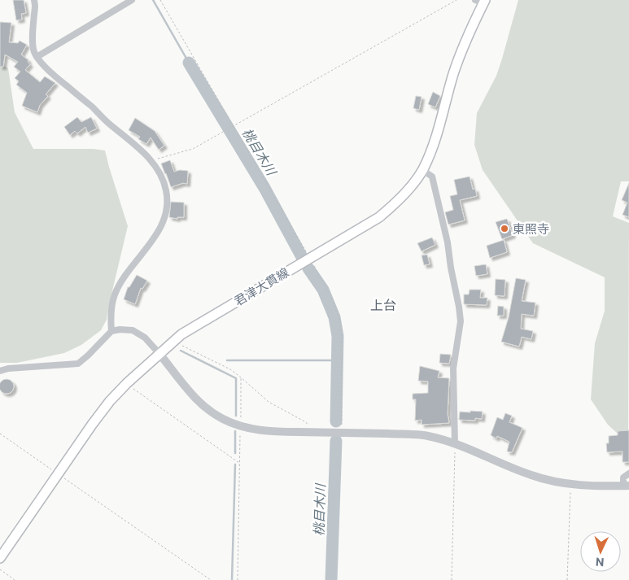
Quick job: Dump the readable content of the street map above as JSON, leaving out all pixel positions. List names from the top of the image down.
{
  "streets": {
    "main road": ["君津大貫線"]
  },
  "districts": ["上台"],
  "water": ["桃目木川"],
  "places": ["東照寺"],
  "north": "bottom"
}
